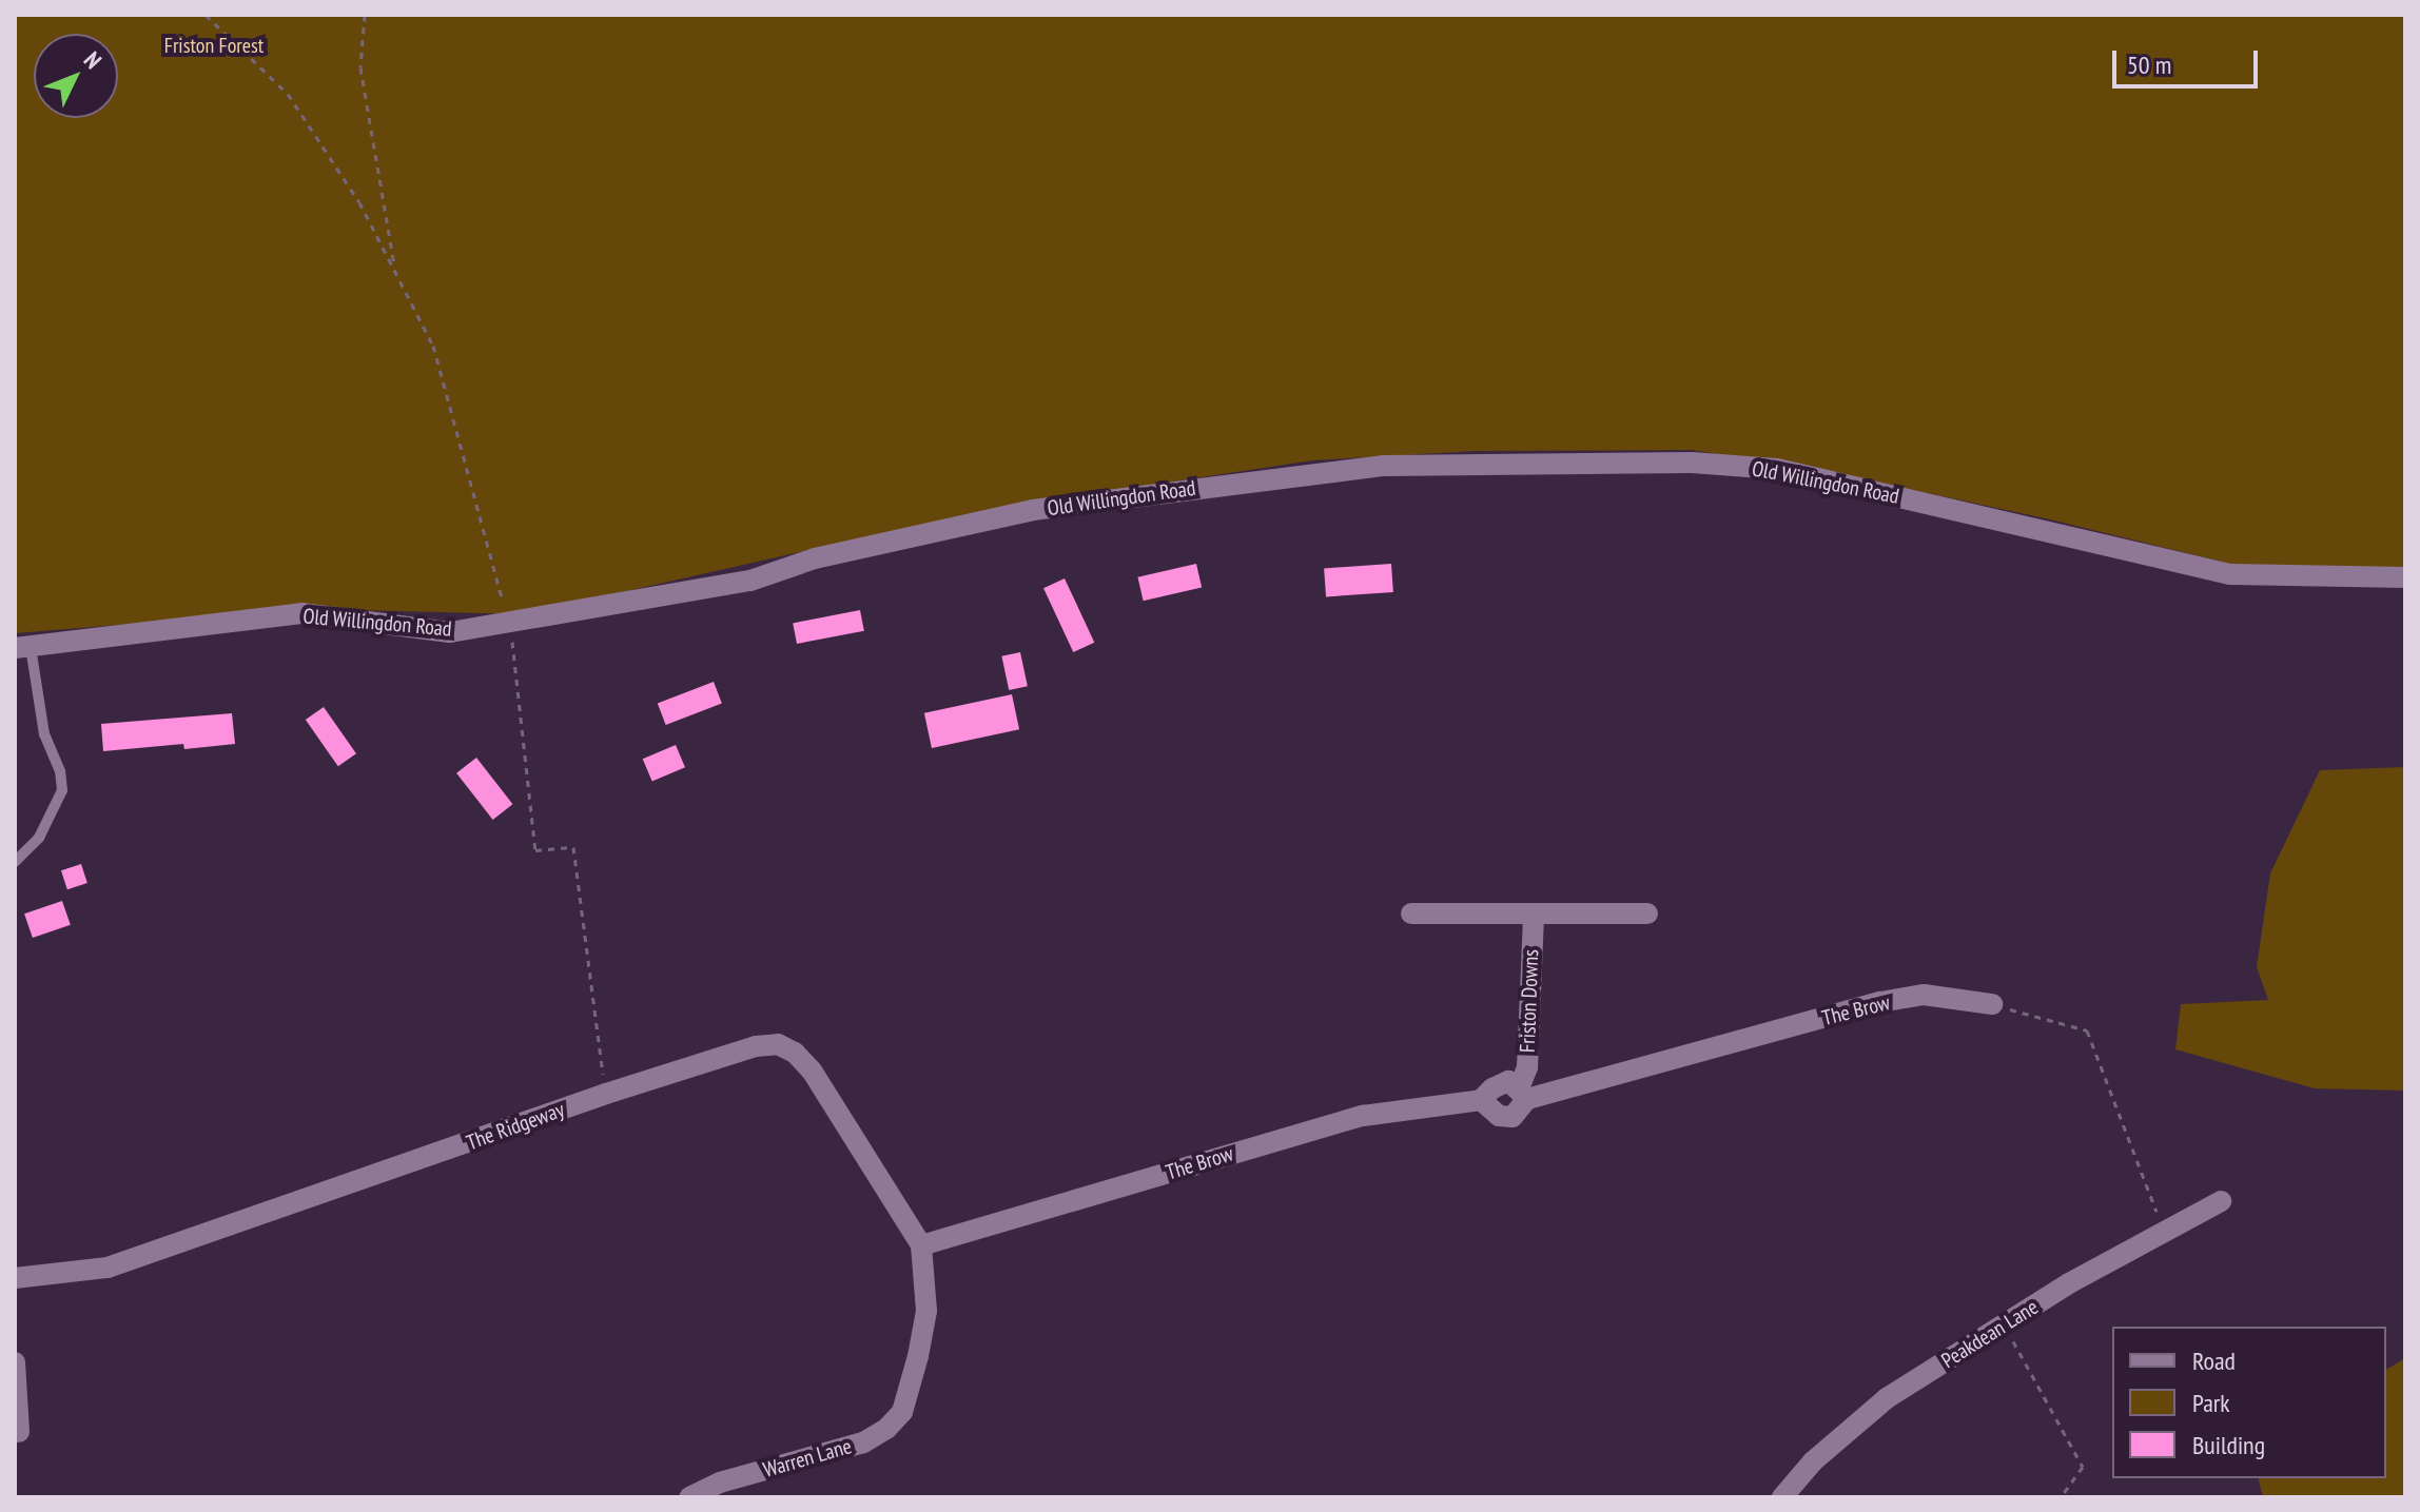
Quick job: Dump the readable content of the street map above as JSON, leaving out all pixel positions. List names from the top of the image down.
{
  "streets": {
    "street": [
      "Old Willingdon Road",
      "Friston Downs",
      "The Brow",
      "The Ridgeway",
      "Peakdean Lane",
      "Warren Lane"
    ]
  },
  "crossings": [
    ["Friston Downs", "The Brow"],
    ["The Brow", "The Ridgeway"],
    ["The Brow", "Warren Lane"],
    ["The Ridgeway", "Warren Lane"]
  ],
  "parks": ["Friston Forest"],
  "legend": ["Road", "Park", "Building"],
  "scale_bar": "50 m",
  "north": "top right"
}
